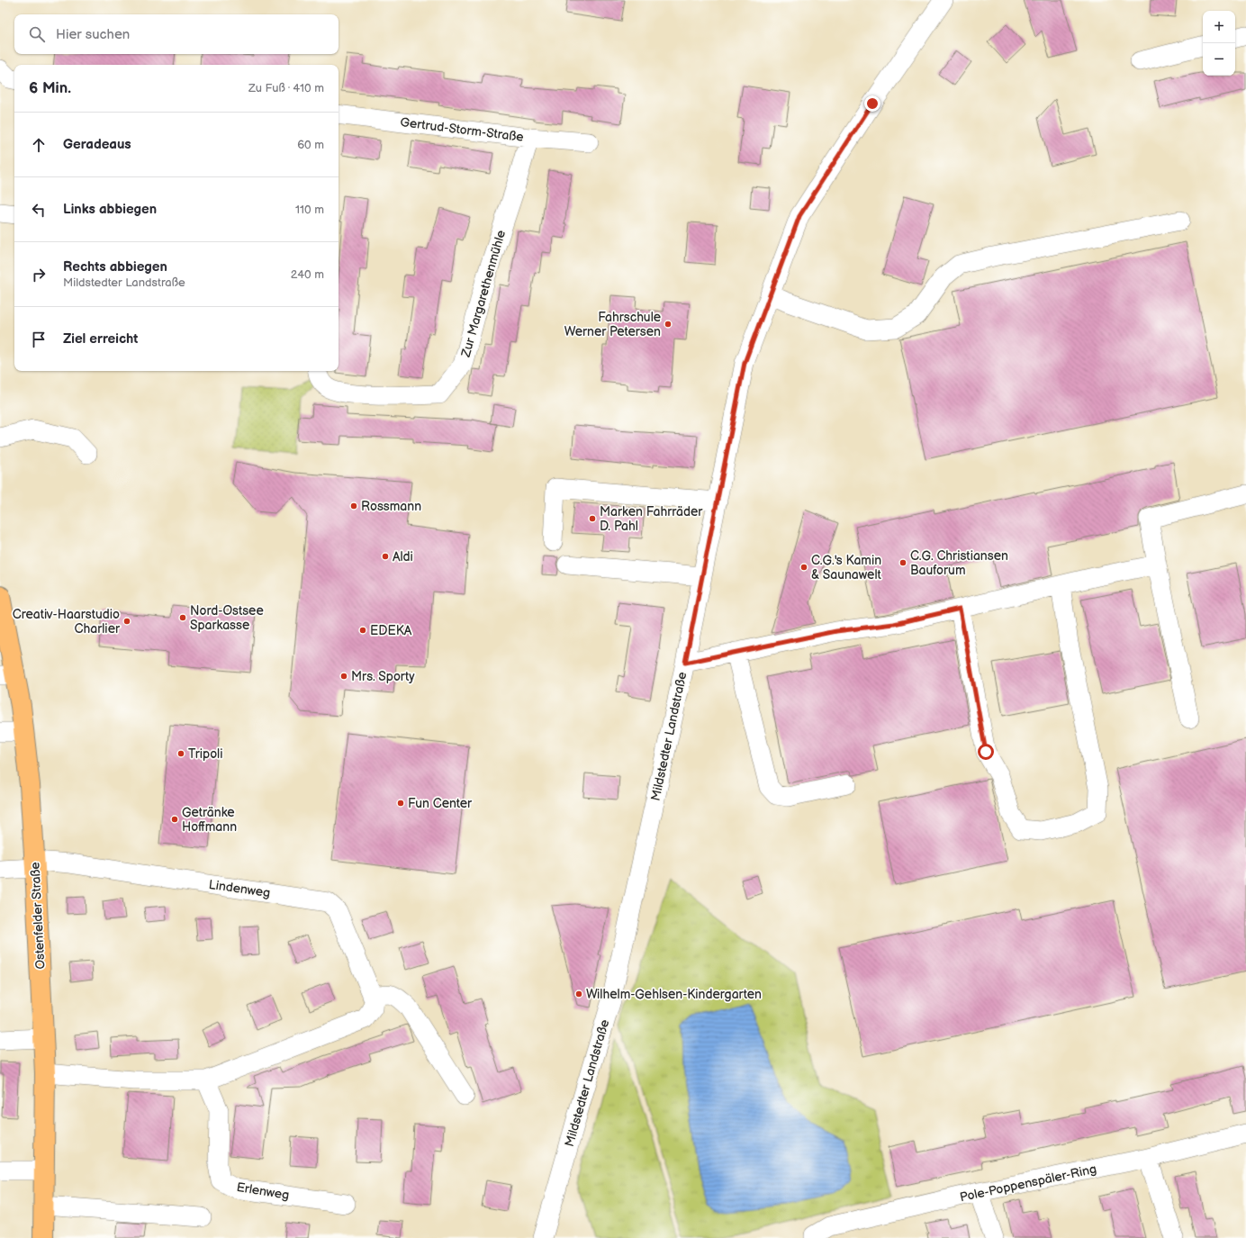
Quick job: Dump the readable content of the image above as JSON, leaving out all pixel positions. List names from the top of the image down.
{
  "streets": {
    "main road": ["Ostenfelder Straße"],
    "street": [
      "Gertrud-Storm-Straße",
      "Zur Margarethenmühle",
      "Mildstedter Landstraße",
      "Lindenweg",
      "Pole-Poppenspäler-Ring",
      "Erlenweg"
    ]
  },
  "crossings": [
    ["Gertrud-Storm-Straße", "Zur Margarethenmühle"],
    ["Lindenweg", "Ostenfelder Straße"]
  ],
  "places": [
    "Fahrschule Werner Petersen",
    "Rossmann",
    "Marken Fahrräder D. Pahl",
    "Aldi",
    "C.G. Christiansen Bauforum",
    "C.G.'s Kamin & Saunawelt",
    "Nord-Ostsee Sparkasse",
    "Creativ-Haarstudio Charlier",
    "EDEKA",
    "Mrs. Sporty",
    "Tripoli",
    "Fun Center",
    "Getränke Hoffmann",
    "Wilhelm-Gehlsen-Kindergarten"
  ],
  "page": {
    "map_buttons": ["+", "−"],
    "search": "Hier suchen",
    "heading": ["6 Min.", "Zu Fuß · 410 m"],
    "list": [
      ["Geradeaus", "60 m"],
      ["Links abbiegen", "110 m"],
      ["Rechts abbiegen", "Mildstedter Landstraße", "240 m"],
      "Ziel erreicht"
    ]
  }
}
